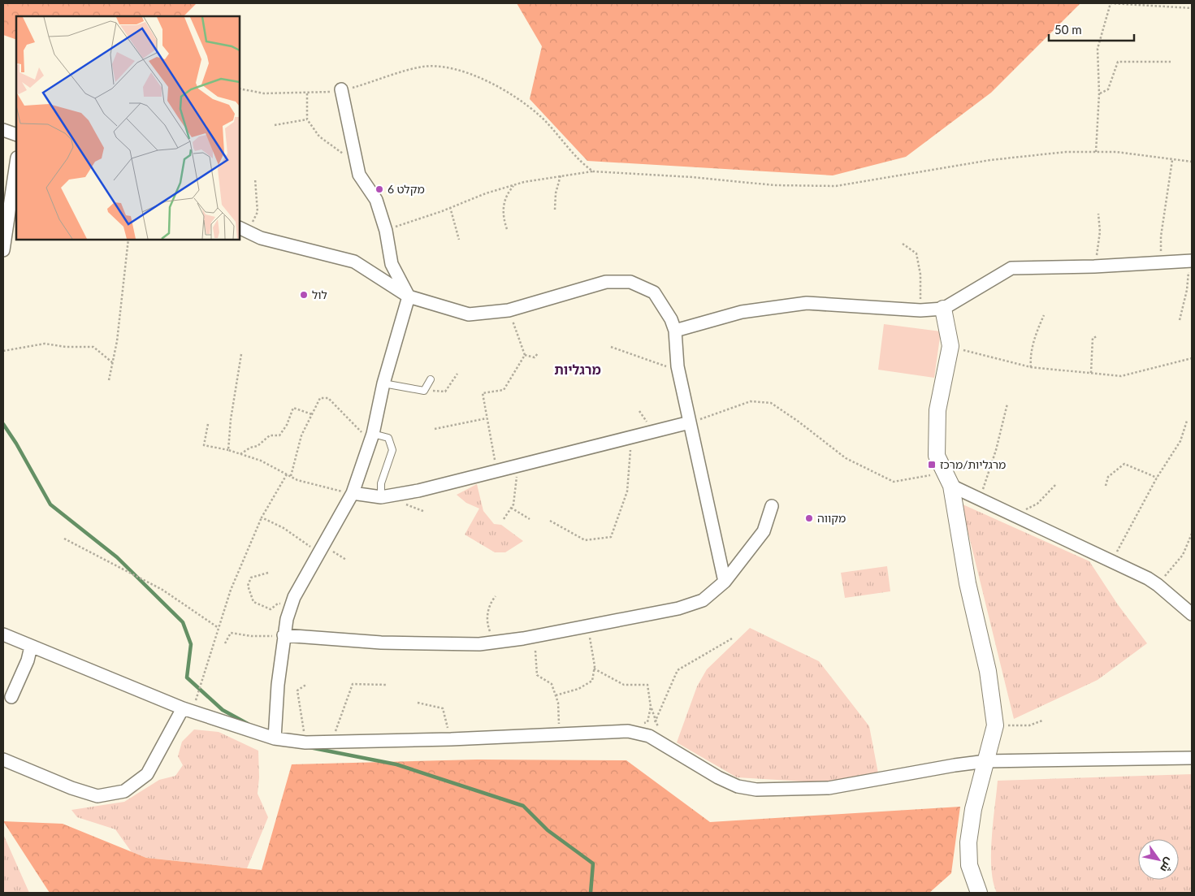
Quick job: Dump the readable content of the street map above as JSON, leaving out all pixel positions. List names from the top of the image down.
{
  "districts": ["מרגליות"],
  "places": {
    "other": ["מקלט 6", "לול", "מקווה"],
    "transit": ["מרגליות/מרכז"]
  },
  "scale_bar": "50 m",
  "north": "bottom right"
}
